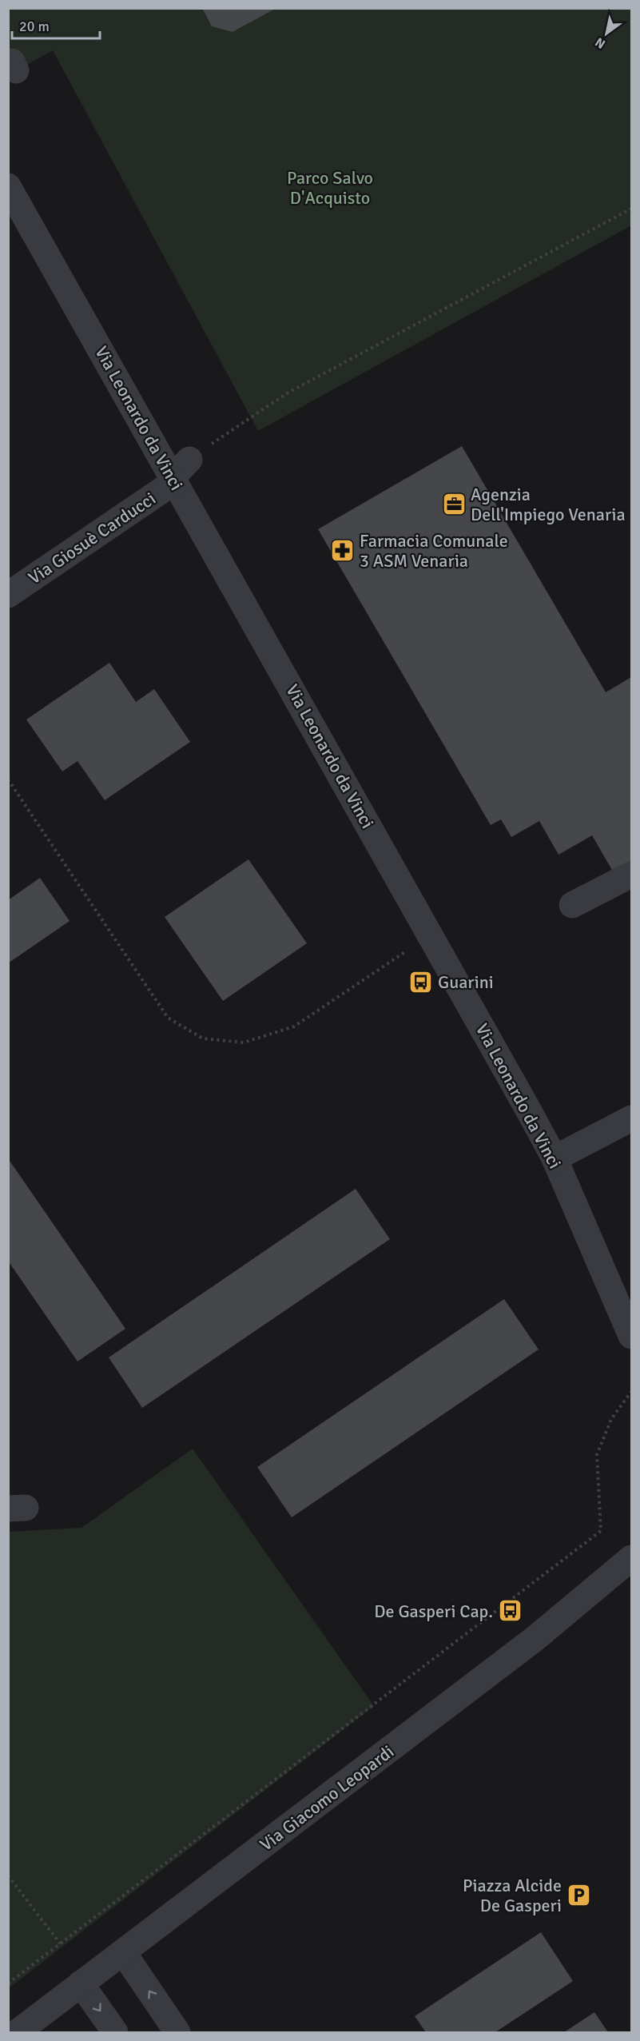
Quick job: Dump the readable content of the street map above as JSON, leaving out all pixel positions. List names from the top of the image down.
{
  "streets": {
    "street": ["Via Leonardo da Vinci", "Via Giosuè Carducci", "Via Giacomo Leopardi"]
  },
  "crossings": [
    ["Via Leonardo da Vinci", "Via Giosuè Carducci"]
  ],
  "parks": ["Parco Salvo D'Acquisto"],
  "places": {
    "office": ["Agenzia Dell'Impiego Venaria"],
    "pharmacy": ["Farmacia Comunale 3 ASM Venaria"],
    "bus stop": ["Guarini", "De Gasperi Cap."],
    "parking": ["Piazza Alcide De Gasperi"]
  },
  "scale_bar": "20 m",
  "north": "bottom left"
}
